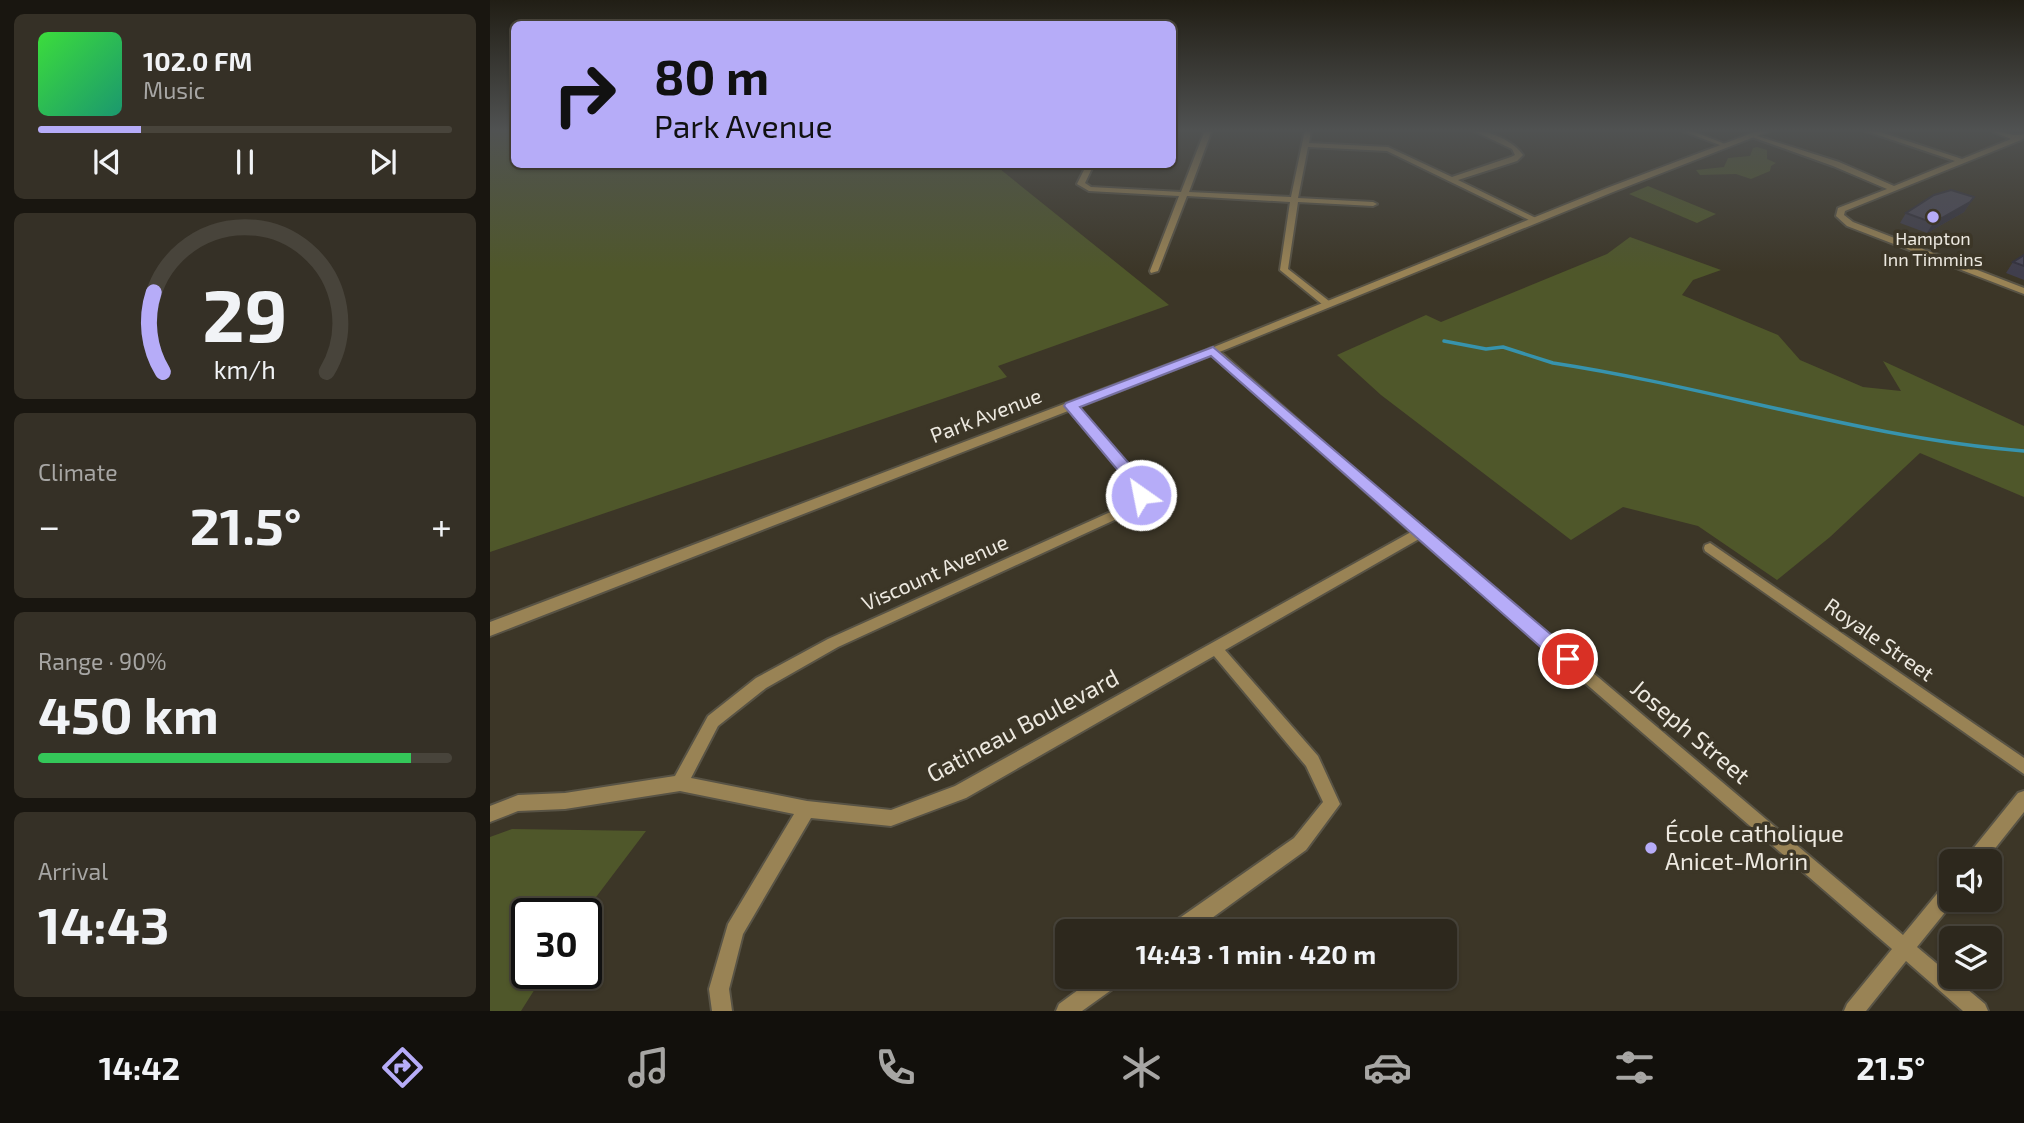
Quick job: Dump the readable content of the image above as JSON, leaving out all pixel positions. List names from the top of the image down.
{
  "streets": {
    "street": [
      "Park Avenue",
      "Viscount Avenue",
      "Royale Street",
      "Gatineau Boulevard",
      "Joseph Street"
    ]
  },
  "crossings": [
    ["Park Avenue", "Viscount Avenue"],
    ["Park Avenue", "Joseph Street"],
    ["Viscount Avenue", "Gatineau Boulevard"],
    ["Gatineau Boulevard", "Joseph Street"]
  ],
  "places": ["Hampton Inn Timmins", "École catholique Anicet-Morin"],
  "page": {
    "turn": ["80 m", "Park Avenue"],
    "song": ["102.0 FM", "Music"],
    "tile": [
      "Climate",
      ["Range · 90%", "450 km"],
      ["Arrival", "14:43"]
    ],
    "heat": ["−", "21.5°", "+"],
    "limit": "30",
    "trip": "14:43 · 1 min · 420 m",
    "tabs": ["14:42", "21.5°"],
    "gauge": ["29", "km/h"]
  }
}
